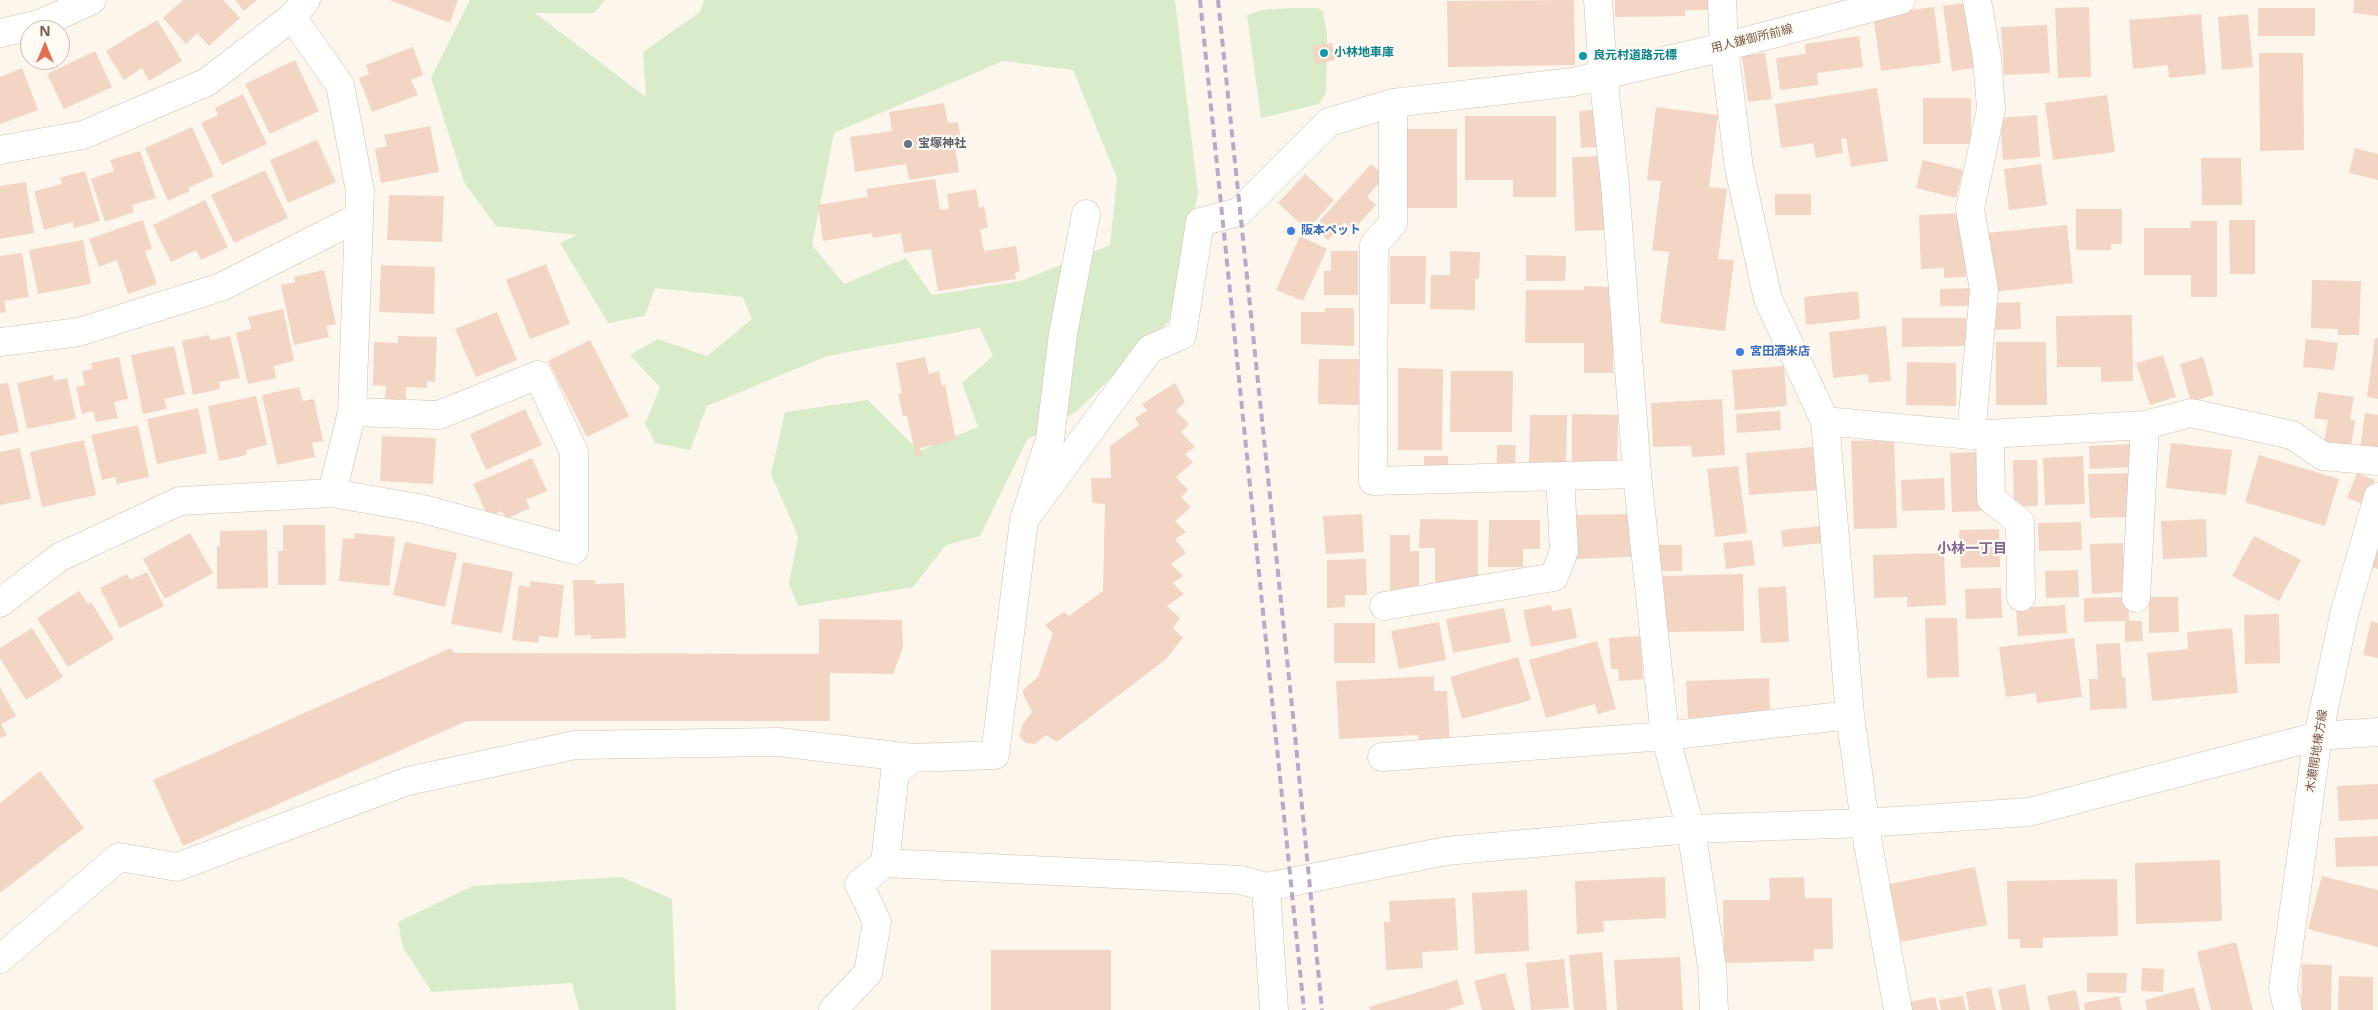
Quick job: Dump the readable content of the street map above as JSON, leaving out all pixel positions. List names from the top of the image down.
{
  "streets": {
    "street": ["用人鎌御所前線", "木瀬開地棟方線"]
  },
  "districts": ["小林一丁目"],
  "places": [
    "小林地車庫",
    "良元村道路元標",
    "宝塚神社",
    "阪本ペット",
    "宮田酒米店"
  ],
  "north": "top"
}
